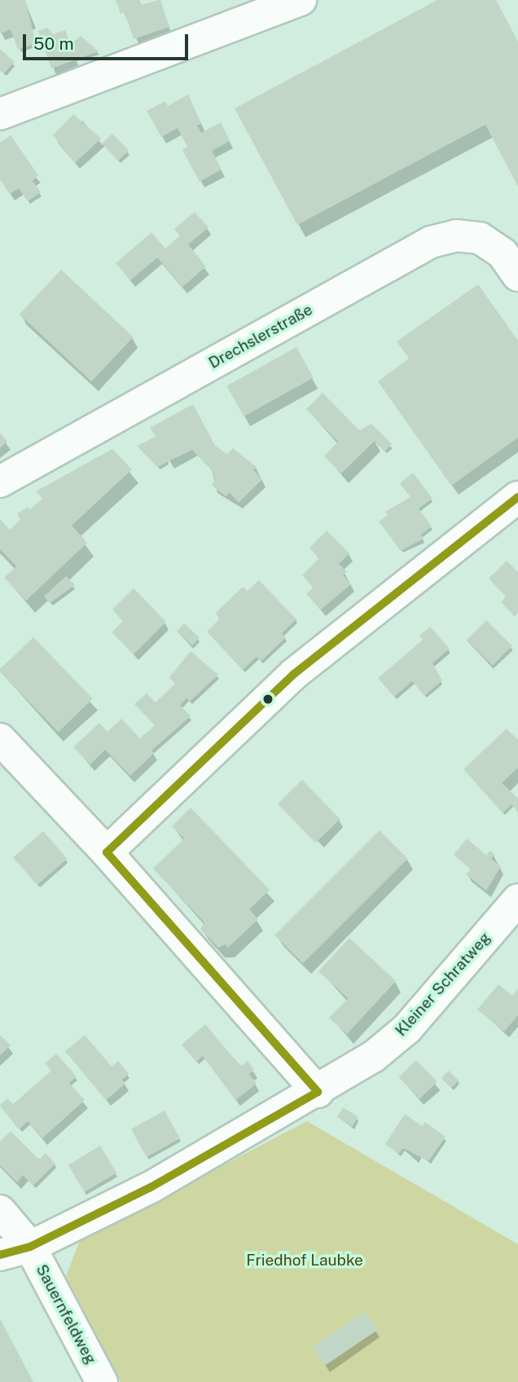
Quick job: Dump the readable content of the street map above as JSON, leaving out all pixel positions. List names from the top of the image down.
{
  "streets": {
    "street": ["Drechslerstraße", "Kleiner Schratweg", "Sauernfeldweg"]
  },
  "crossings": [
    ["Kleiner Schratweg", "Sauernfeldweg"]
  ],
  "parks": ["Friedhof Laubke"],
  "scale_bar": "50 m"
}
